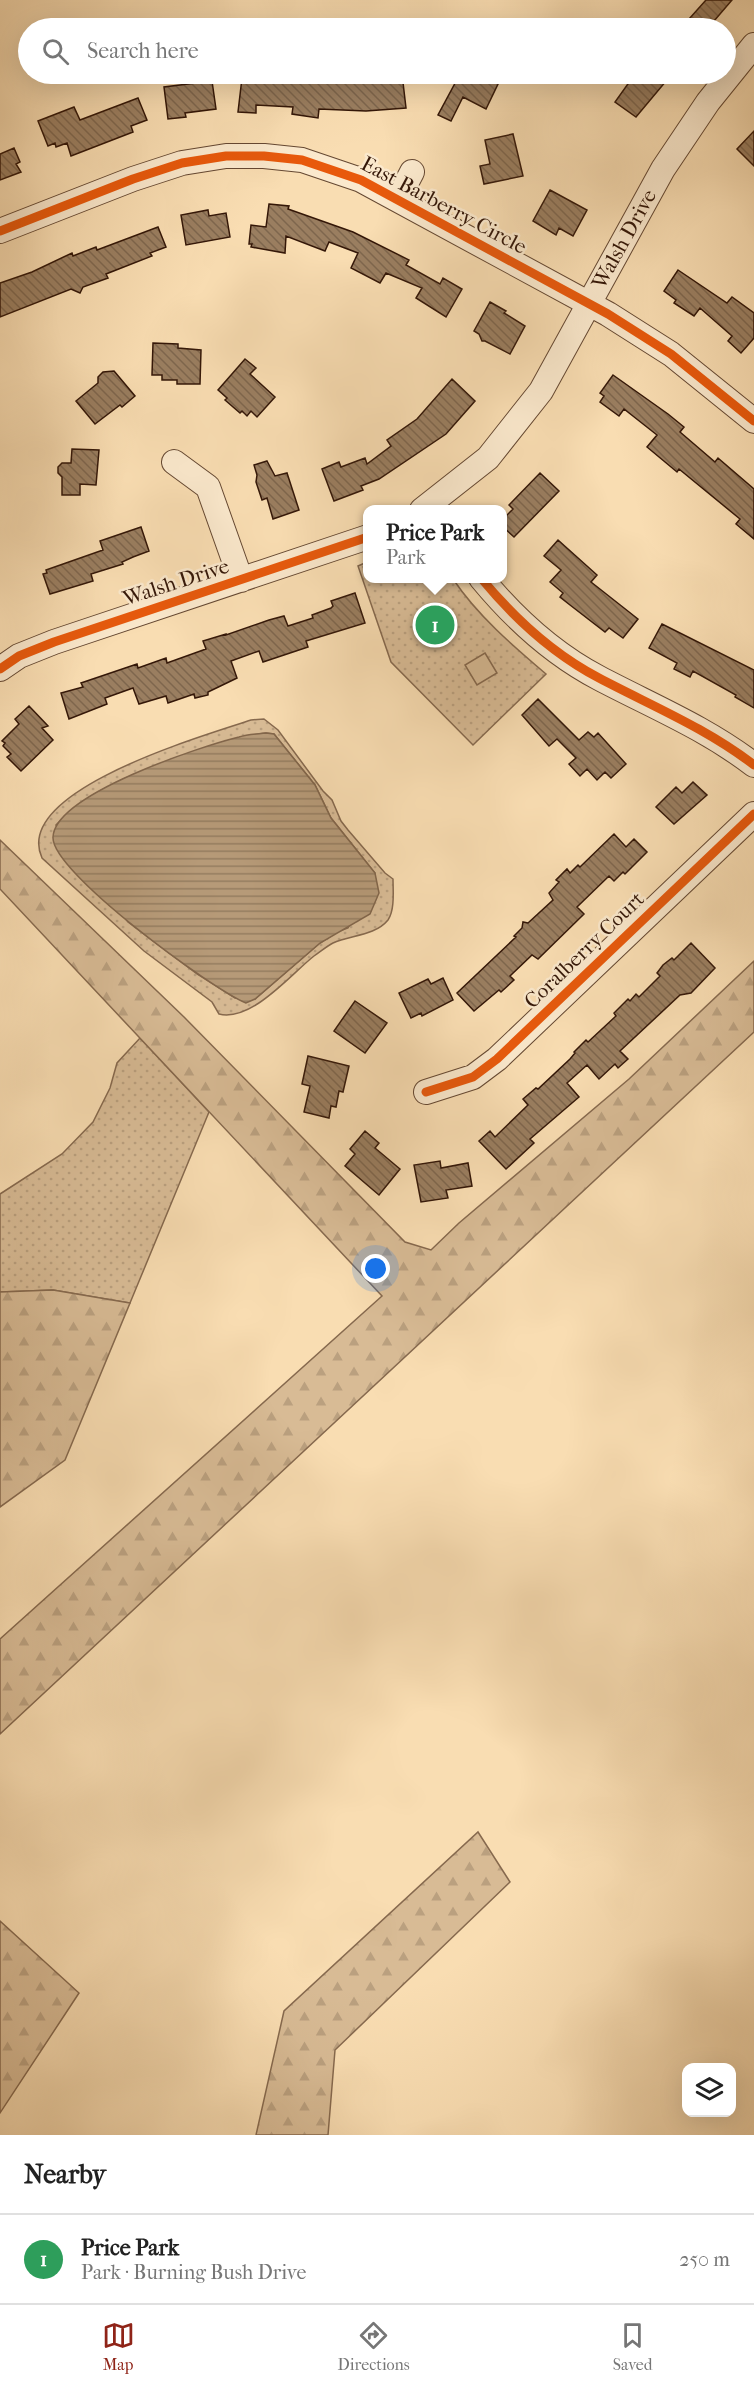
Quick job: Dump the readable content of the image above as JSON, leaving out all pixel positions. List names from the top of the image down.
{
  "streets": {
    "street": ["East Barberry Circle", "Walsh Drive", "Coralberry Court"]
  },
  "crossings": [
    ["East Barberry Circle", "Walsh Drive"]
  ],
  "page": {
    "search": "Search here",
    "popup": ["Price Park", "Park"],
    "pins": "1",
    "heading": "Nearby",
    "list": [
      {
        "mark": "1",
        "name": "Price Park",
        "note": "Park · Burning Bush Drive",
        "value": "250 m"
      }
    ],
    "nav": ["Map", "Directions", "Saved"]
  }
}
